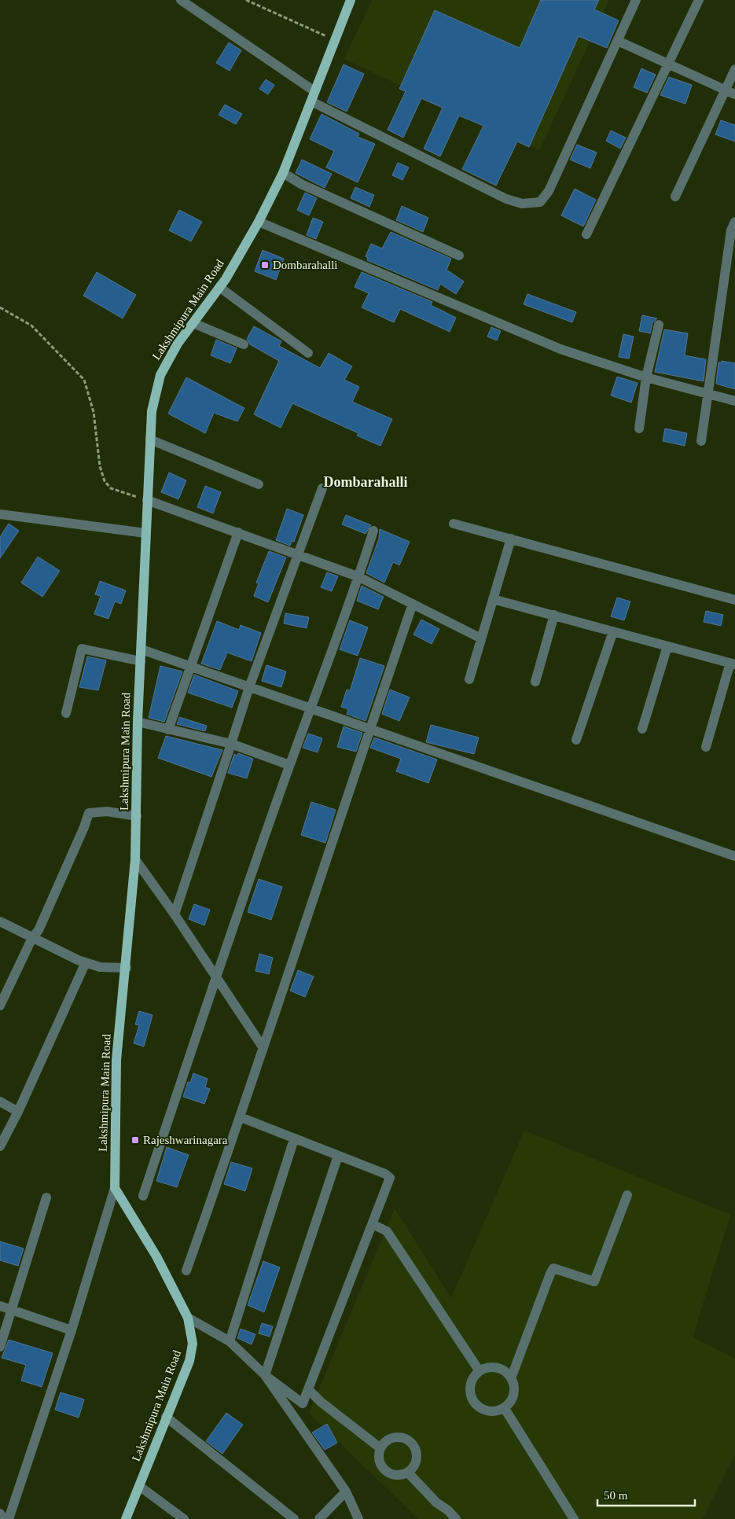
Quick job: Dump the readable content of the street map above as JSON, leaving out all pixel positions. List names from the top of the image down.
{
  "streets": {
    "main road": ["Lakshmipura Main Road"]
  },
  "districts": ["Dombarahalli"],
  "places": {
    "transit": ["Dombarahalli", "Rajeshwarinagara"]
  },
  "scale_bar": "50 m"
}
